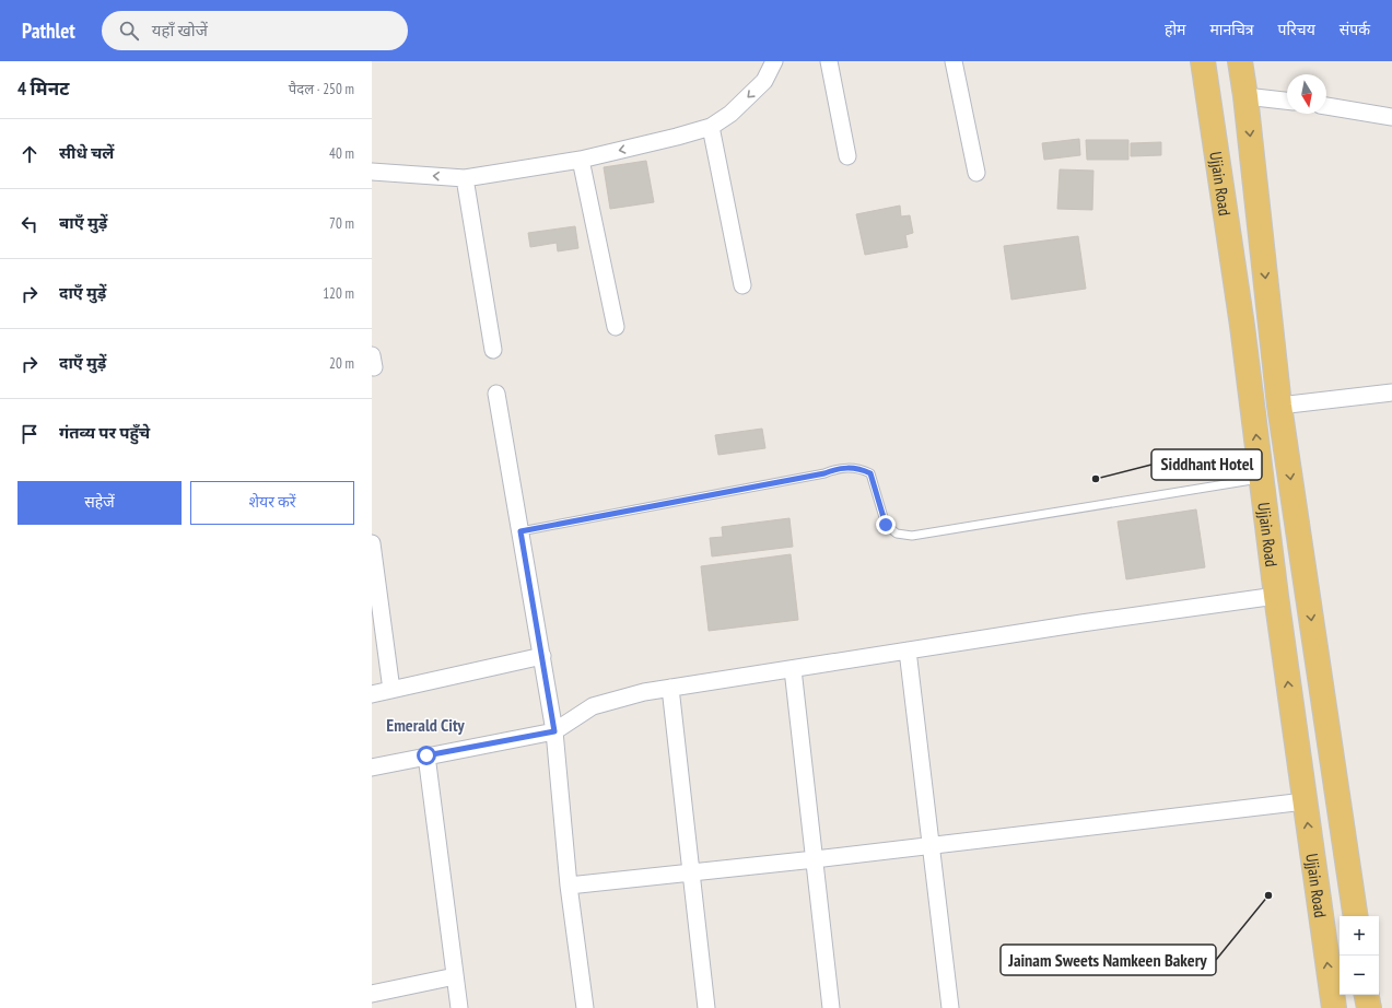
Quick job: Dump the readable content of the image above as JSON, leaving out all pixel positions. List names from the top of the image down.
{
  "streets": {
    "main road": ["Ujjain Road"]
  },
  "districts": ["Emerald City"],
  "places": ["Siddhant Hotel", "Jainam Sweets Namkeen Bakery"],
  "north": "bottom",
  "page": {
    "header": "Pathlet",
    "search": "यहाँ खोजें",
    "nav": [
      "होम",
      "मानचित्र",
      "परिचय",
      "संपर्क"
    ],
    "heading": ["4 मिनट", "पैदल · 250 m"],
    "list": [
      ["सीधे चलें", "40 m"],
      ["बाएँ मुड़ें", "70 m"],
      ["दाएँ मुड़ें", "120 m"],
      ["दाएँ मुड़ें", "20 m"],
      "गंतव्य पर पहुँचे"
    ],
    "buttons": ["सहेजें", "शेयर करें"],
    "map_buttons": ["+", "−"]
  }
}
